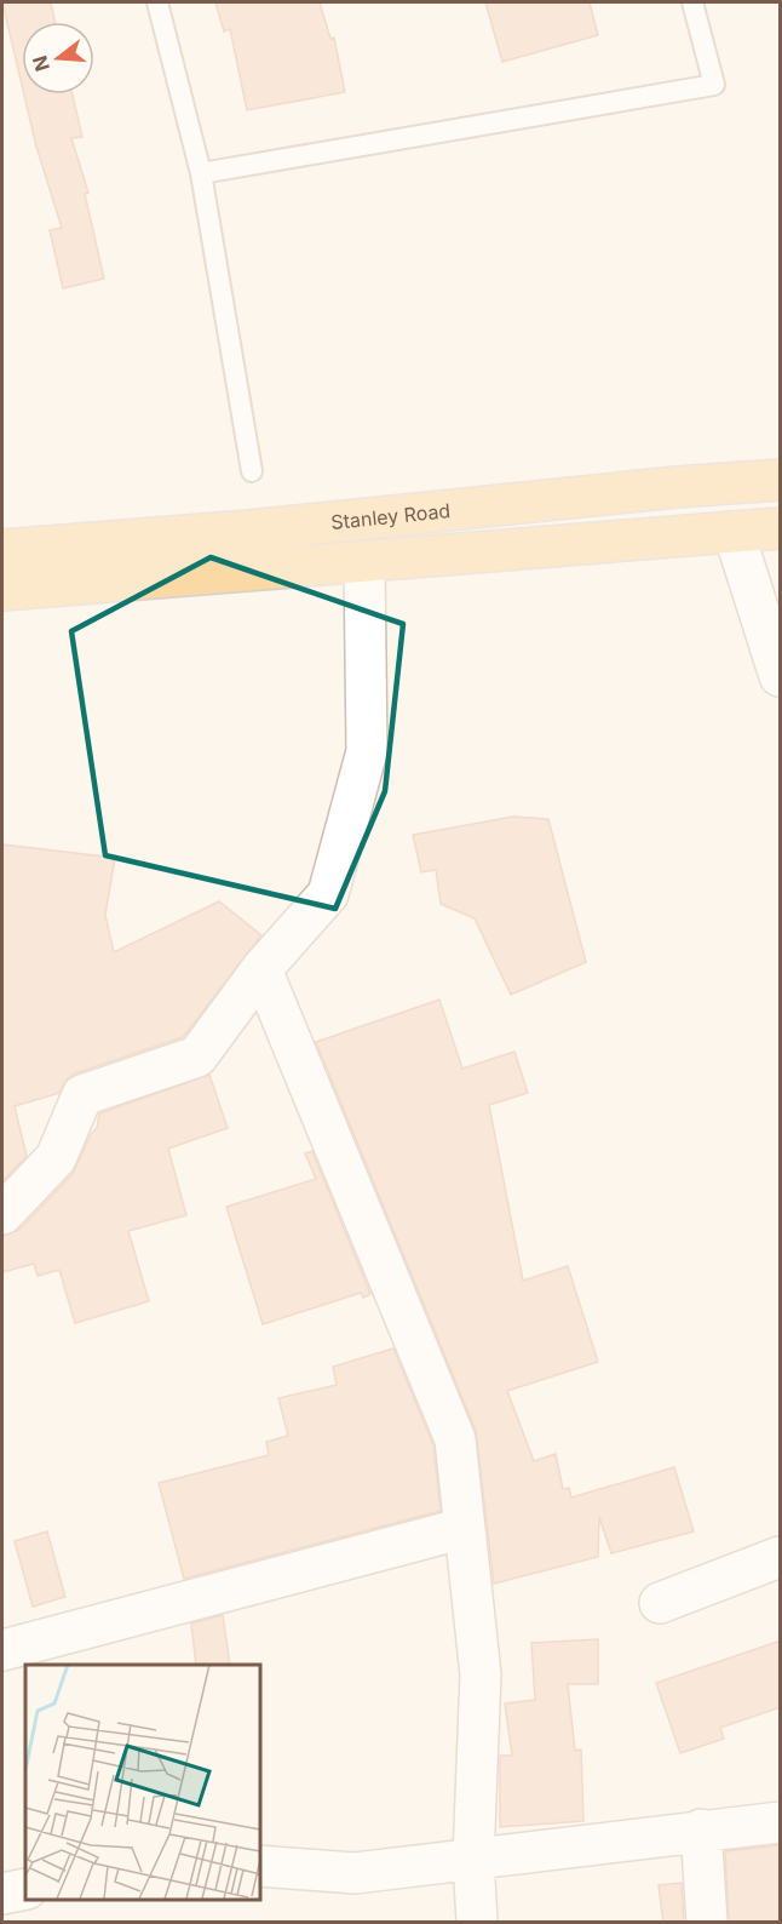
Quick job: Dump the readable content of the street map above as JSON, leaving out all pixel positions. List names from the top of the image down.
{
  "streets": {
    "main road": ["Stanley Road"]
  },
  "north": "left"
}
